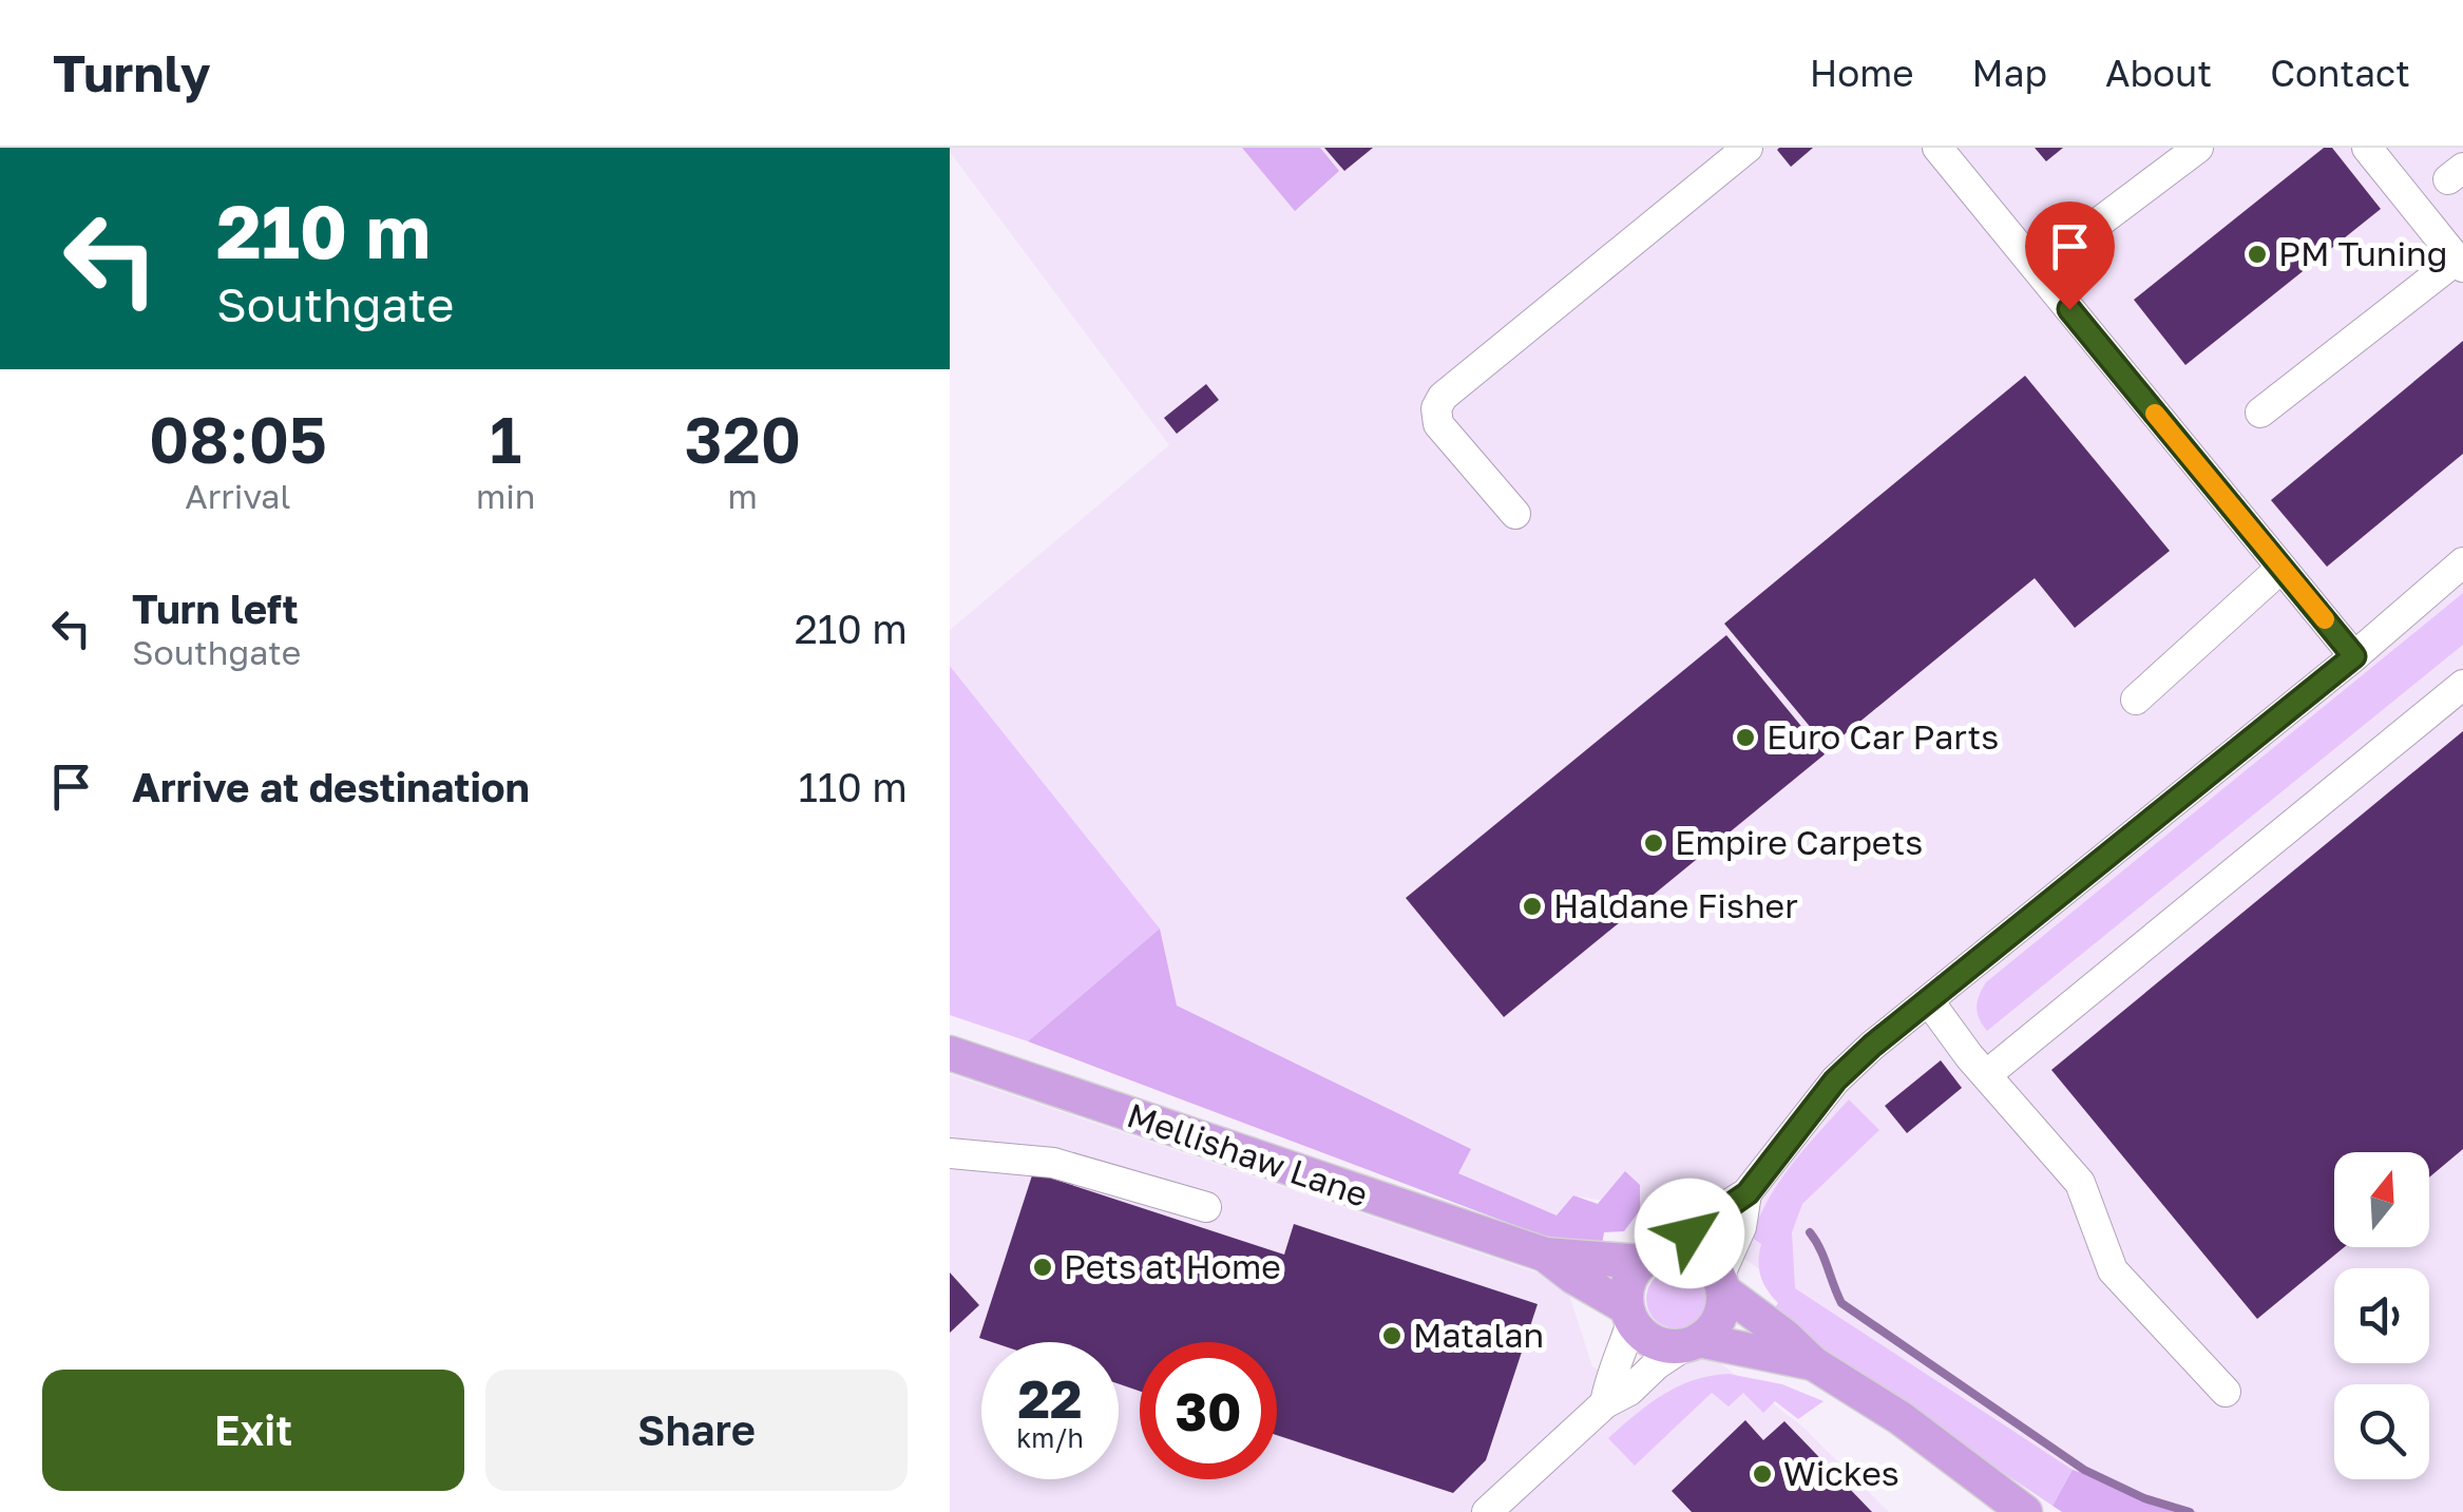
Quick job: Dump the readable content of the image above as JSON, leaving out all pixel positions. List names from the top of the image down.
{
  "streets": {
    "main road": ["Mellishaw Lane"]
  },
  "places": [
    "PM Tuning",
    "Euro Car Parts",
    "Empire Carpets",
    "Haldane Fisher",
    "Pets at Home",
    "Matalan",
    "Wickes"
  ],
  "north": "top",
  "page": {
    "header": "Turnly",
    "nav": [
      "Home",
      "Map",
      "About",
      "Contact"
    ],
    "turn": ["210 m", "Southgate"],
    "eta": [
      "08:05",
      "Arrival",
      "1",
      "min",
      "320",
      "m"
    ],
    "list": [
      {
        "name": "Turn left",
        "note": "Southgate",
        "value": "210 m"
      },
      {
        "name": "Arrive at destination",
        "value": "110 m"
      }
    ],
    "speed": "22 km/h",
    "limit": "30",
    "buttons": ["Exit", "Share"]
  }
}
